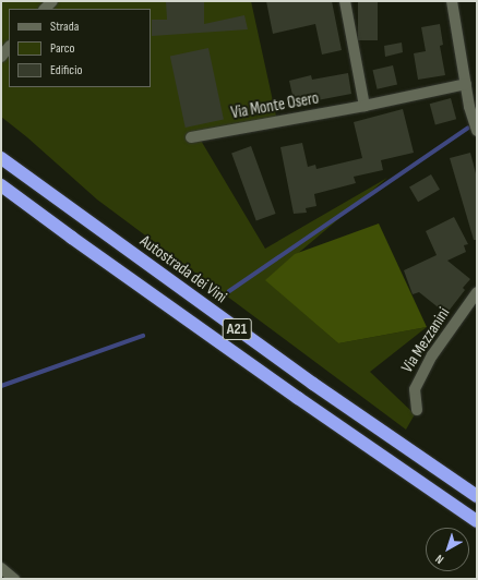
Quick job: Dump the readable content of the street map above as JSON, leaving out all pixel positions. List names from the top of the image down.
{
  "streets": {
    "highway": ["Autostrada dei Vini", "A21"],
    "street": ["Via Monte Osero", "Via Mezzanini"]
  },
  "legend": ["Strada", "Parco", "Edificio"],
  "north": "bottom left"
}
